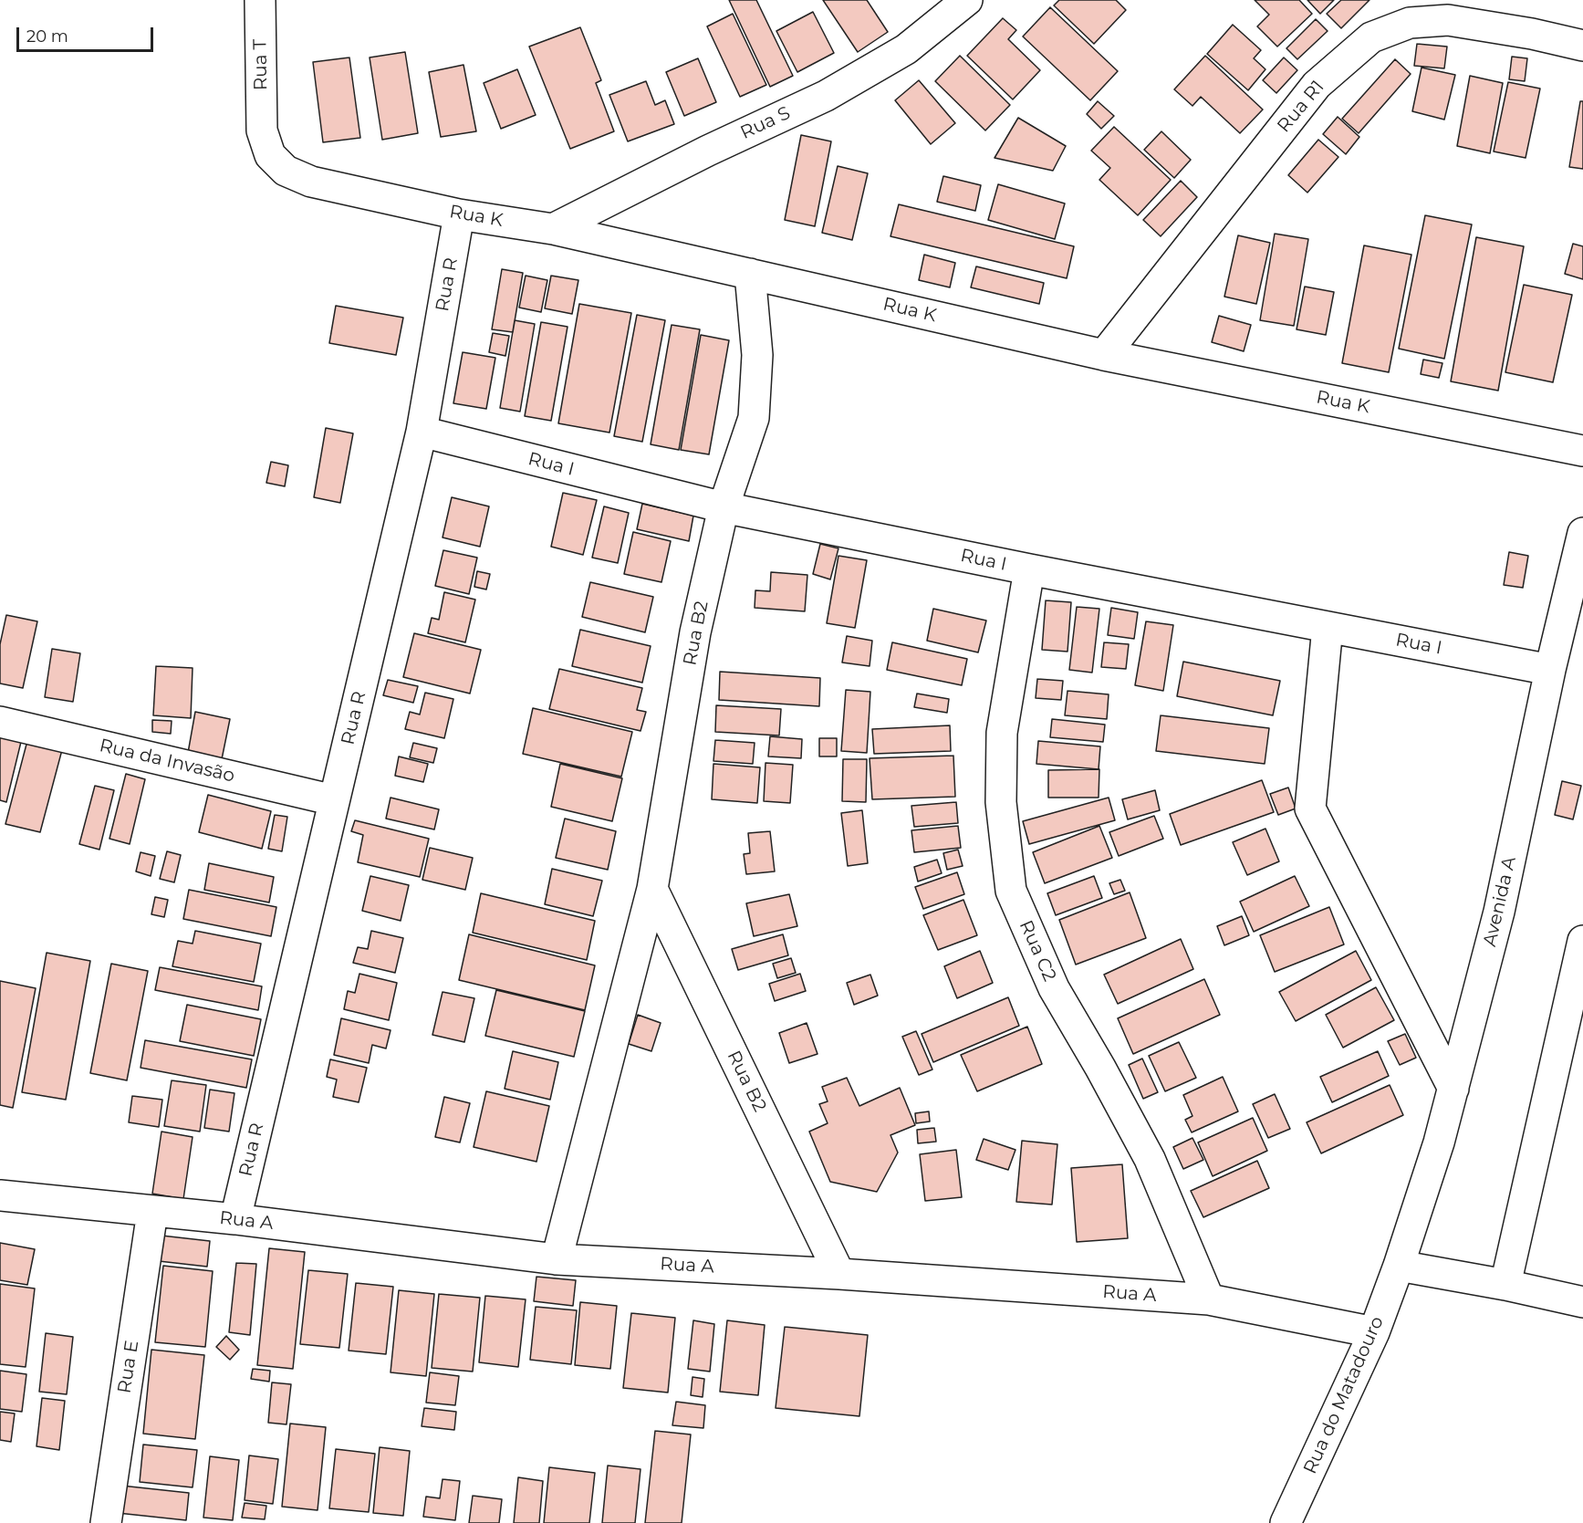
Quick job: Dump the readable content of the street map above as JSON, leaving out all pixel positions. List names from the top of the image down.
{
  "streets": {
    "street": [
      "Rua T",
      "Rua R1",
      "Rua S",
      "Rua K",
      "Rua R",
      "Rua I",
      "Rua B2",
      "Rua da Invasão",
      "Avenida A",
      "Rua C2",
      "Rua A",
      "Rua E",
      "Rua do Matadouro"
    ]
  },
  "crossings": [
    ["Rua T", "Rua K"],
    ["Rua R1", "Rua K"],
    ["Rua S", "Rua K"],
    ["Rua K", "Rua R"],
    ["Rua K", "Rua B2"],
    ["Rua R", "Rua I"],
    ["Rua R", "Rua da Invasão"],
    ["Rua R", "Rua A"],
    ["Rua I", "Rua B2"],
    ["Rua I", "Avenida A"],
    ["Rua I", "Rua C2"],
    ["Rua B2", "Rua A"],
    ["Avenida A", "Rua do Matadouro"],
    ["Rua C2", "Rua A"],
    ["Rua A", "Rua E"],
    ["Rua A", "Rua do Matadouro"]
  ],
  "scale_bar": "20 m"
}
